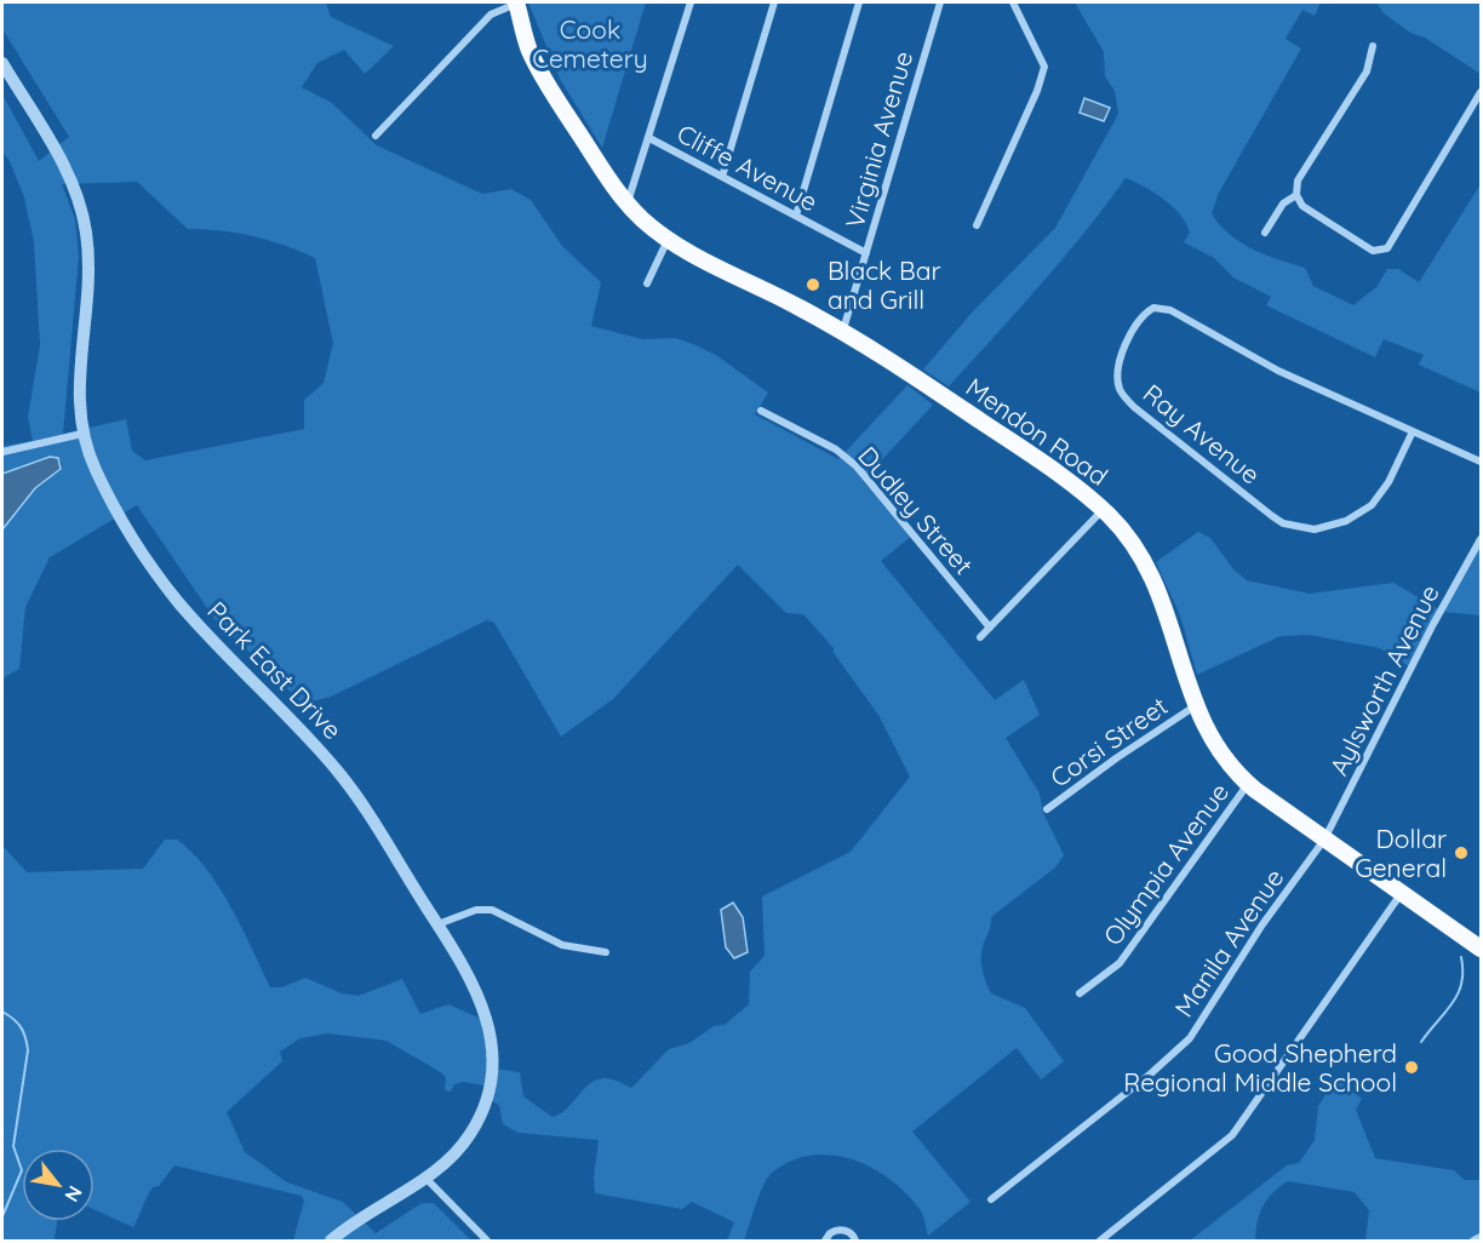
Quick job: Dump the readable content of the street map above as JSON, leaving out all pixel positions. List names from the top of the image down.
{
  "streets": {
    "main road": ["Mendon Road"],
    "street": [
      "Virginia Avenue",
      "Cliffe Avenue",
      "Ray Avenue",
      "Dudley Street",
      "Park East Drive",
      "Aylsworth Avenue",
      "Corsi Street",
      "Olympia Avenue",
      "Manila Avenue"
    ]
  },
  "crossings": [
    ["Virginia Avenue", "Cliffe Avenue"],
    ["Virginia Avenue", "Mendon Road"],
    ["Mendon Road", "Aylsworth Avenue"],
    ["Mendon Road", "Corsi Street"],
    ["Mendon Road", "Olympia Avenue"],
    ["Mendon Road", "Manila Avenue"],
    ["Aylsworth Avenue", "Manila Avenue"]
  ],
  "parks": ["Cook Cemetery"],
  "places": ["Black Bar and Grill", "Dollar General", "Good Shepherd Regional Middle School"],
  "north": "bottom right"
}
